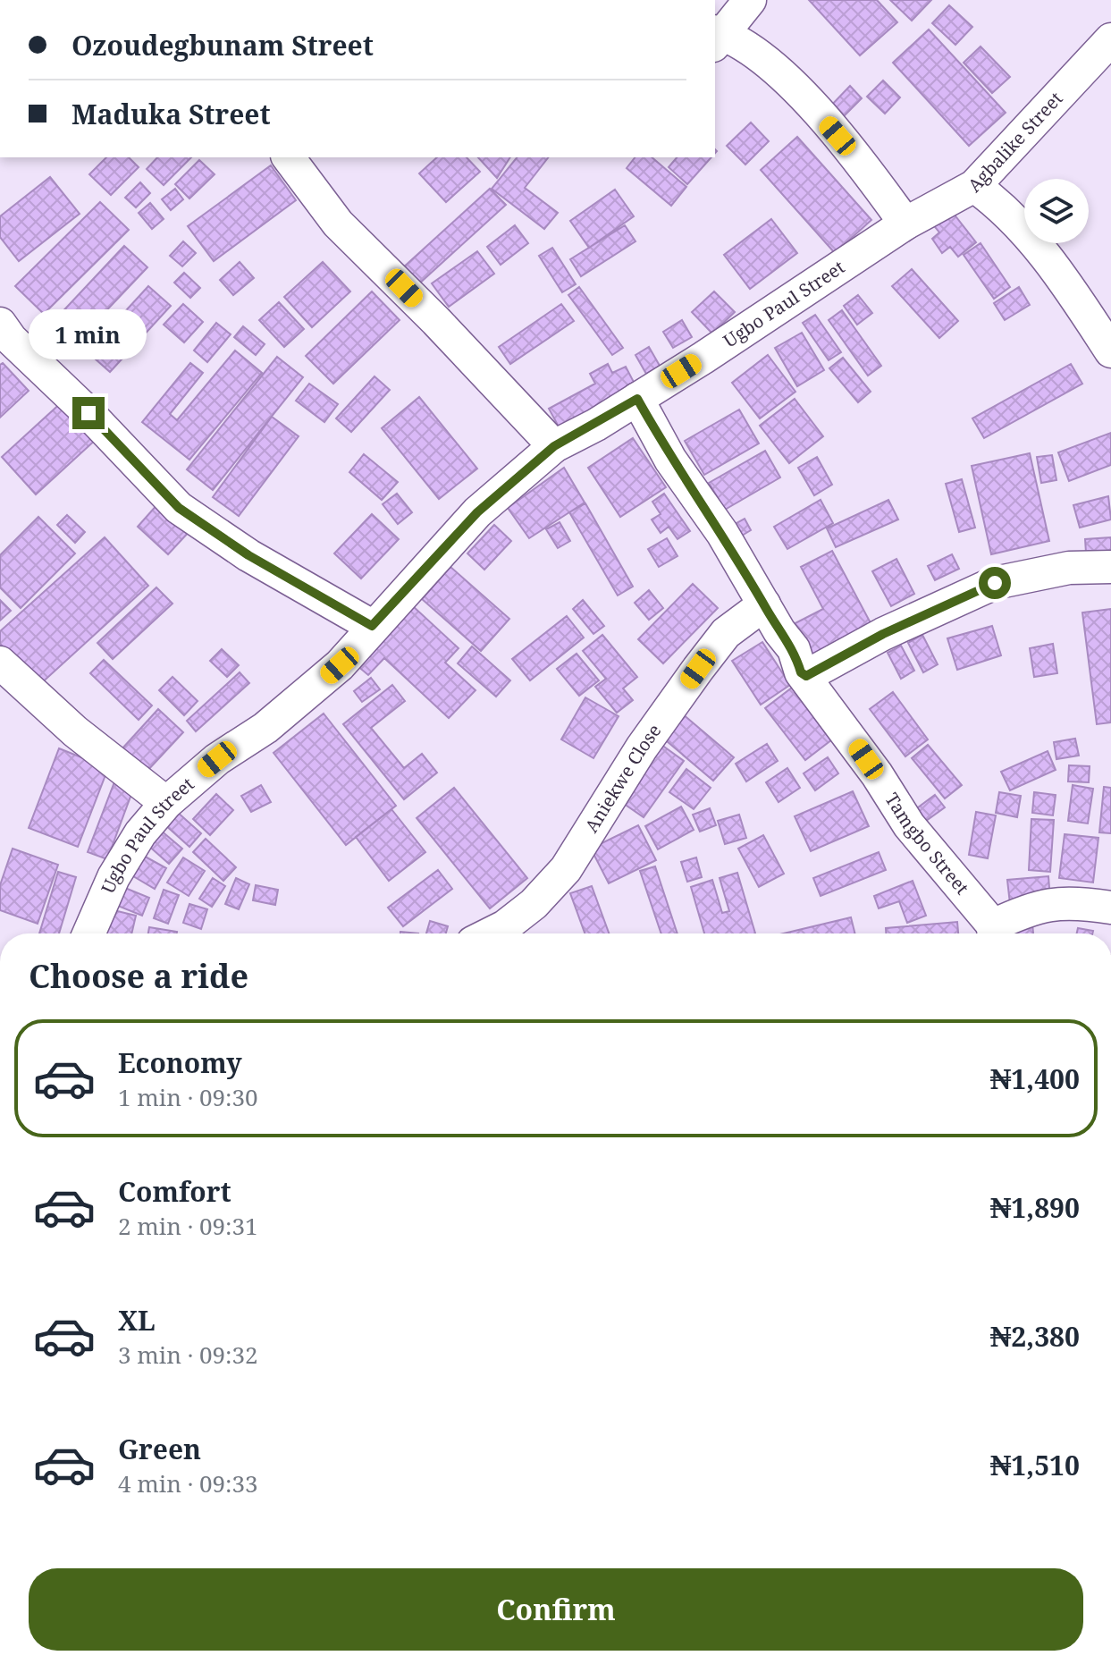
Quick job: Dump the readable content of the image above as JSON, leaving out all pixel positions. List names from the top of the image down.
{
  "streets": {
    "street": [
      "Agbalike Street",
      "Ugbo Paul Street",
      "Aniekwe Close",
      "Tamgbo Street"
    ]
  },
  "crossings": [
    ["Agbalike Street", "Ugbo Paul Street"],
    ["Ugbo Paul Street", "Tamgbo Street"],
    ["Aniekwe Close", "Tamgbo Street"]
  ],
  "page": {
    "banner": ["Ozoudegbunam Street", "Maduka Street"],
    "bubble": "1 min",
    "heading": "Choose a ride",
    "list": [
      {
        "name": "Economy",
        "note": "1 min · 09:30",
        "value": "₦1,400"
      },
      {
        "name": "Comfort",
        "note": "2 min · 09:31",
        "value": "₦1,890"
      },
      {
        "name": "XL",
        "note": "3 min · 09:32",
        "value": "₦2,380"
      },
      {
        "name": "Green",
        "note": "4 min · 09:33",
        "value": "₦1,510"
      }
    ],
    "buttons": "Confirm"
  }
}
